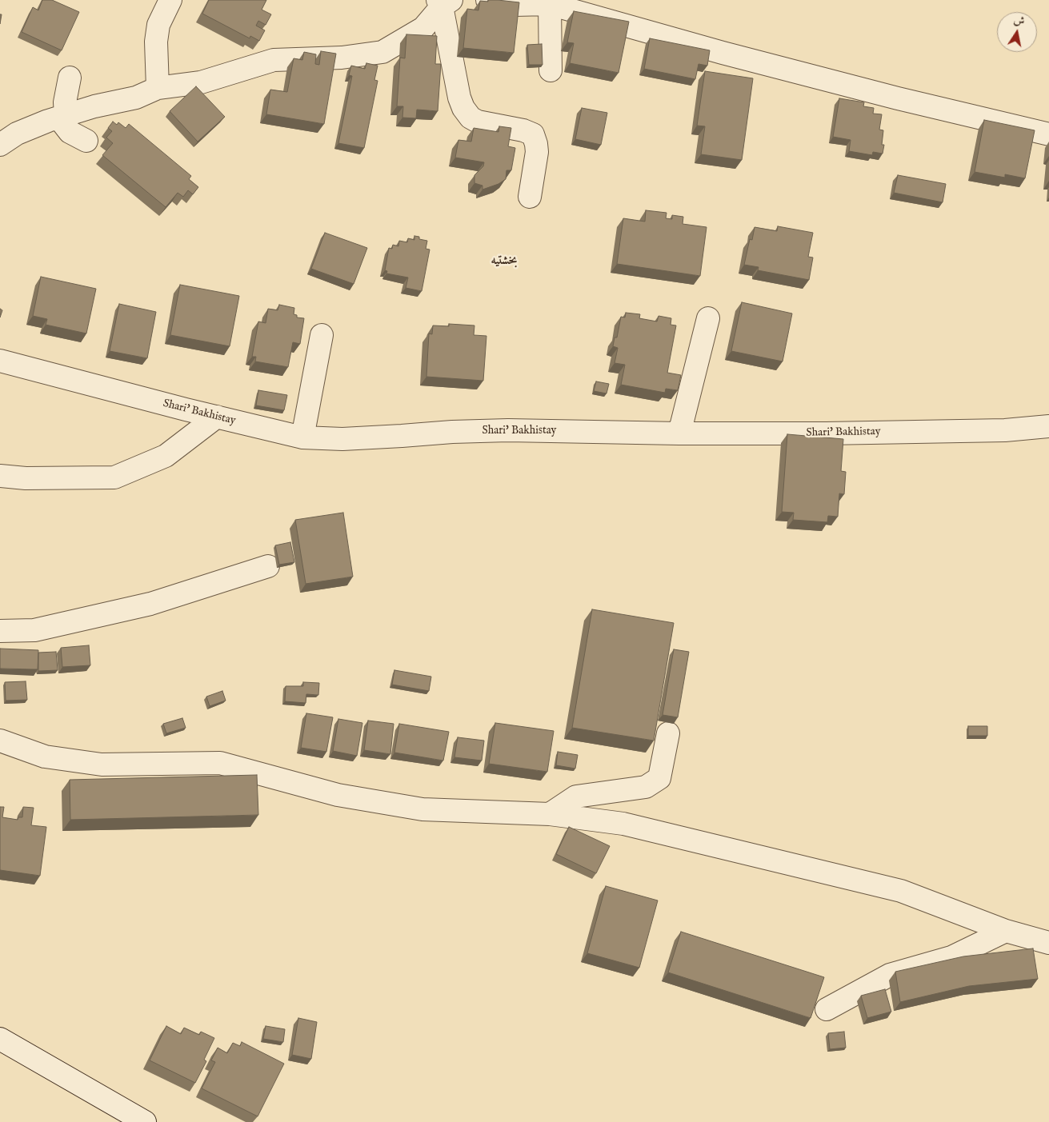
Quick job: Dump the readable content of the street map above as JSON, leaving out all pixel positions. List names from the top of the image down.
{
  "streets": {
    "street": ["Shari' Bakhistay"]
  },
  "districts": ["بخشتيه"],
  "north": "top"
}
